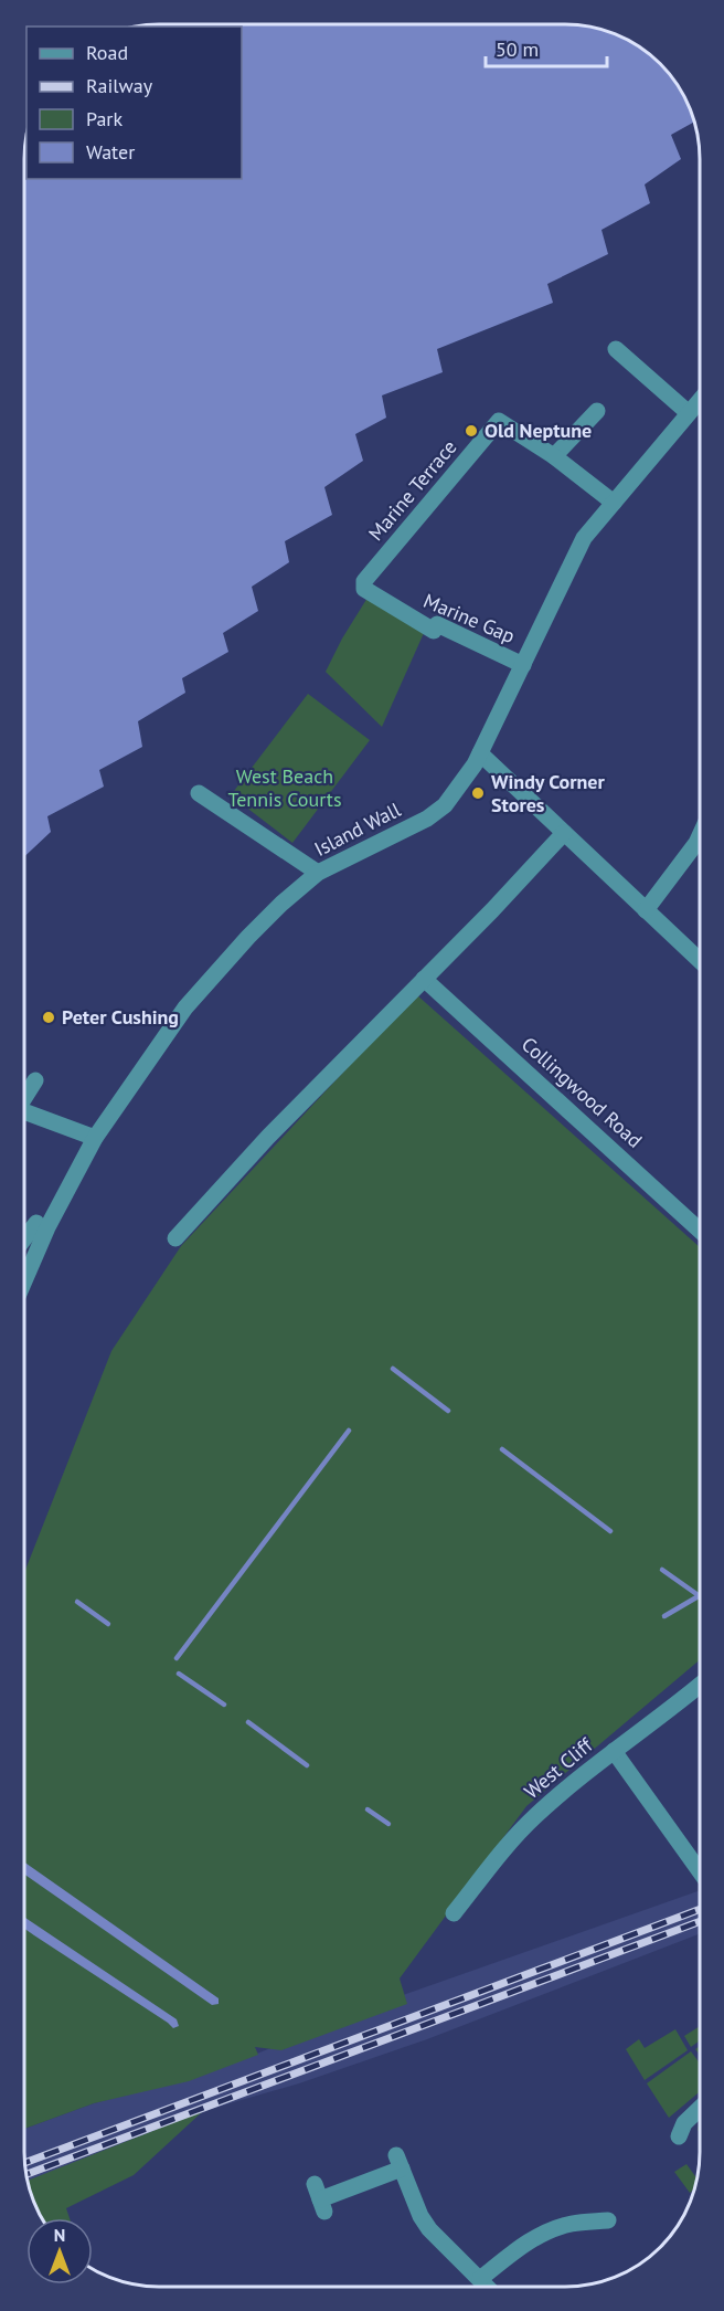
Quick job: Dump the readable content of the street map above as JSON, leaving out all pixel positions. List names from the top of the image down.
{
  "streets": {
    "street": [
      "Marine Terrace",
      "Marine Gap",
      "Island Wall",
      "Collingwood Road",
      "West Cliff"
    ]
  },
  "crossings": [
    ["Marine Terrace", "Marine Gap"],
    ["Marine Gap", "Island Wall"]
  ],
  "parks": ["West Beach Tennis Courts"],
  "places": ["Old Neptune", "Windy Corner Stores", "Peter Cushing"],
  "legend": [
    "Road",
    "Railway",
    "Park",
    "Water"
  ],
  "scale_bar": "50 m",
  "north": "top"
}
